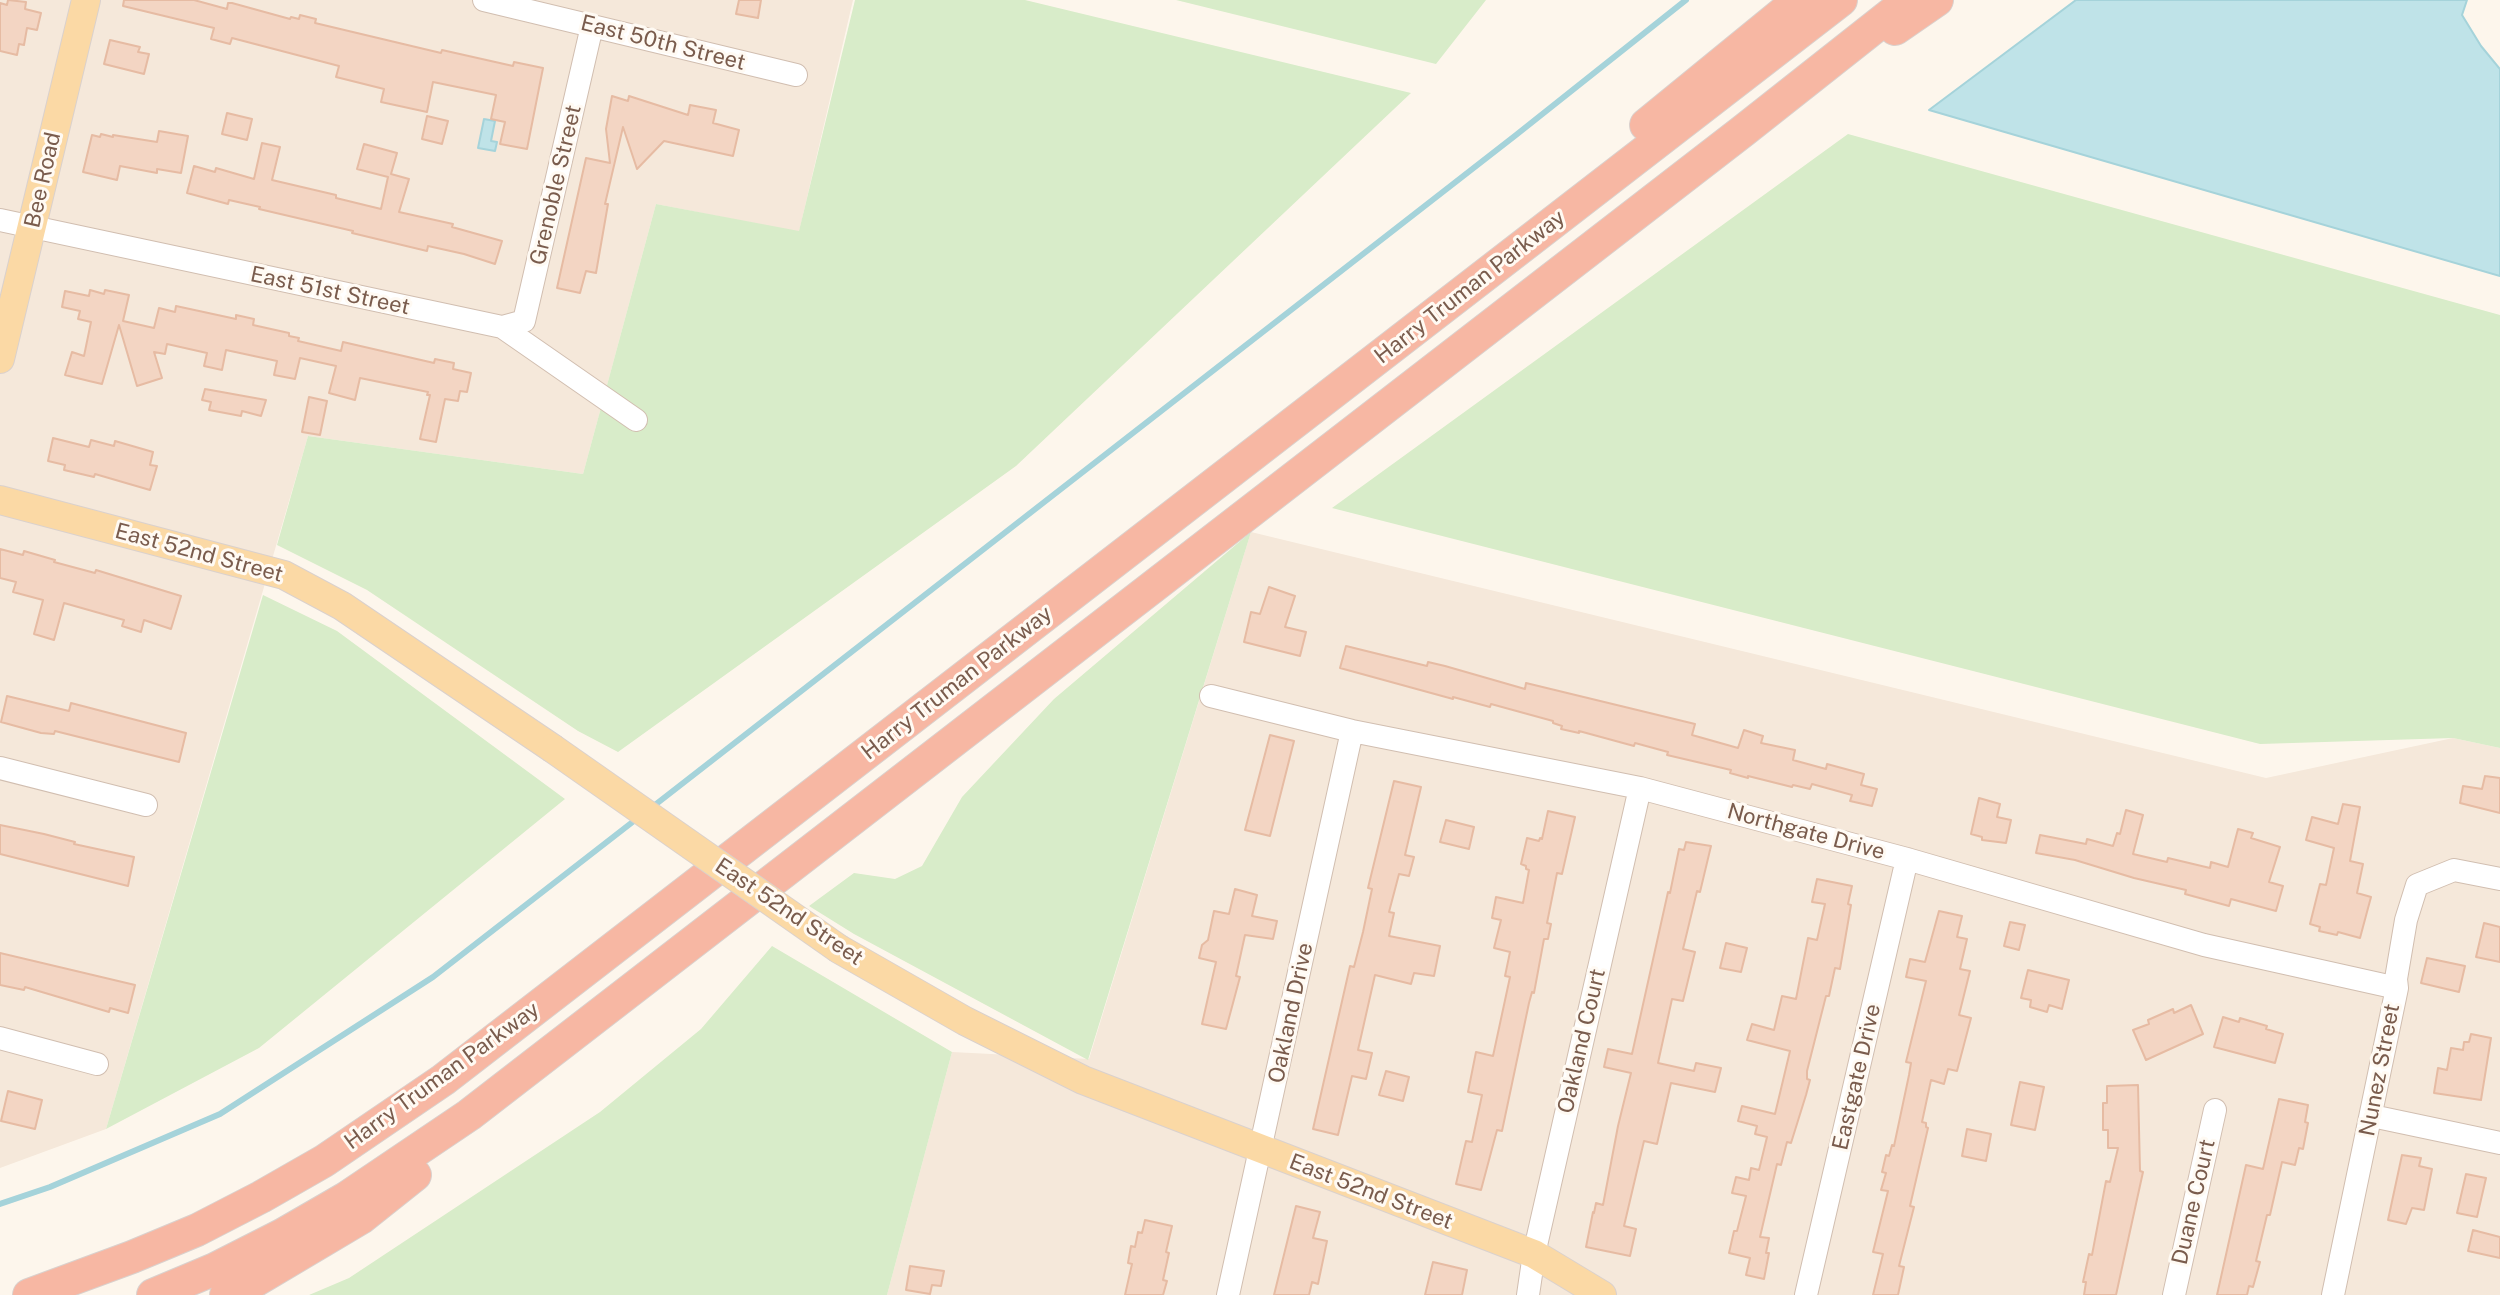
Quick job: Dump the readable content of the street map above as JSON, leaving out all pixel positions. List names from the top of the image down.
{
  "streets": {
    "highway": ["Harry Truman Parkway"],
    "main road": ["Bee Road", "East 52nd Street"],
    "street": [
      "East 50th Street",
      "Grenoble Street",
      "East 51st Street",
      "Northgate Drive",
      "Oakland Drive",
      "Oakland Court",
      "Nunez Street",
      "Eastgate Drive",
      "Duane Court"
    ]
  },
  "crossings": [
    ["East 50th Street", "Grenoble Street"],
    ["Bee Road", "East 51st Street"],
    ["Grenoble Street", "East 51st Street"],
    ["East 52nd Street", "Oakland Drive"],
    ["East 52nd Street", "Oakland Court"],
    ["Northgate Drive", "Oakland Drive"],
    ["Northgate Drive", "Oakland Court"],
    ["Northgate Drive", "Nunez Street"],
    ["Northgate Drive", "Eastgate Drive"]
  ]
}
